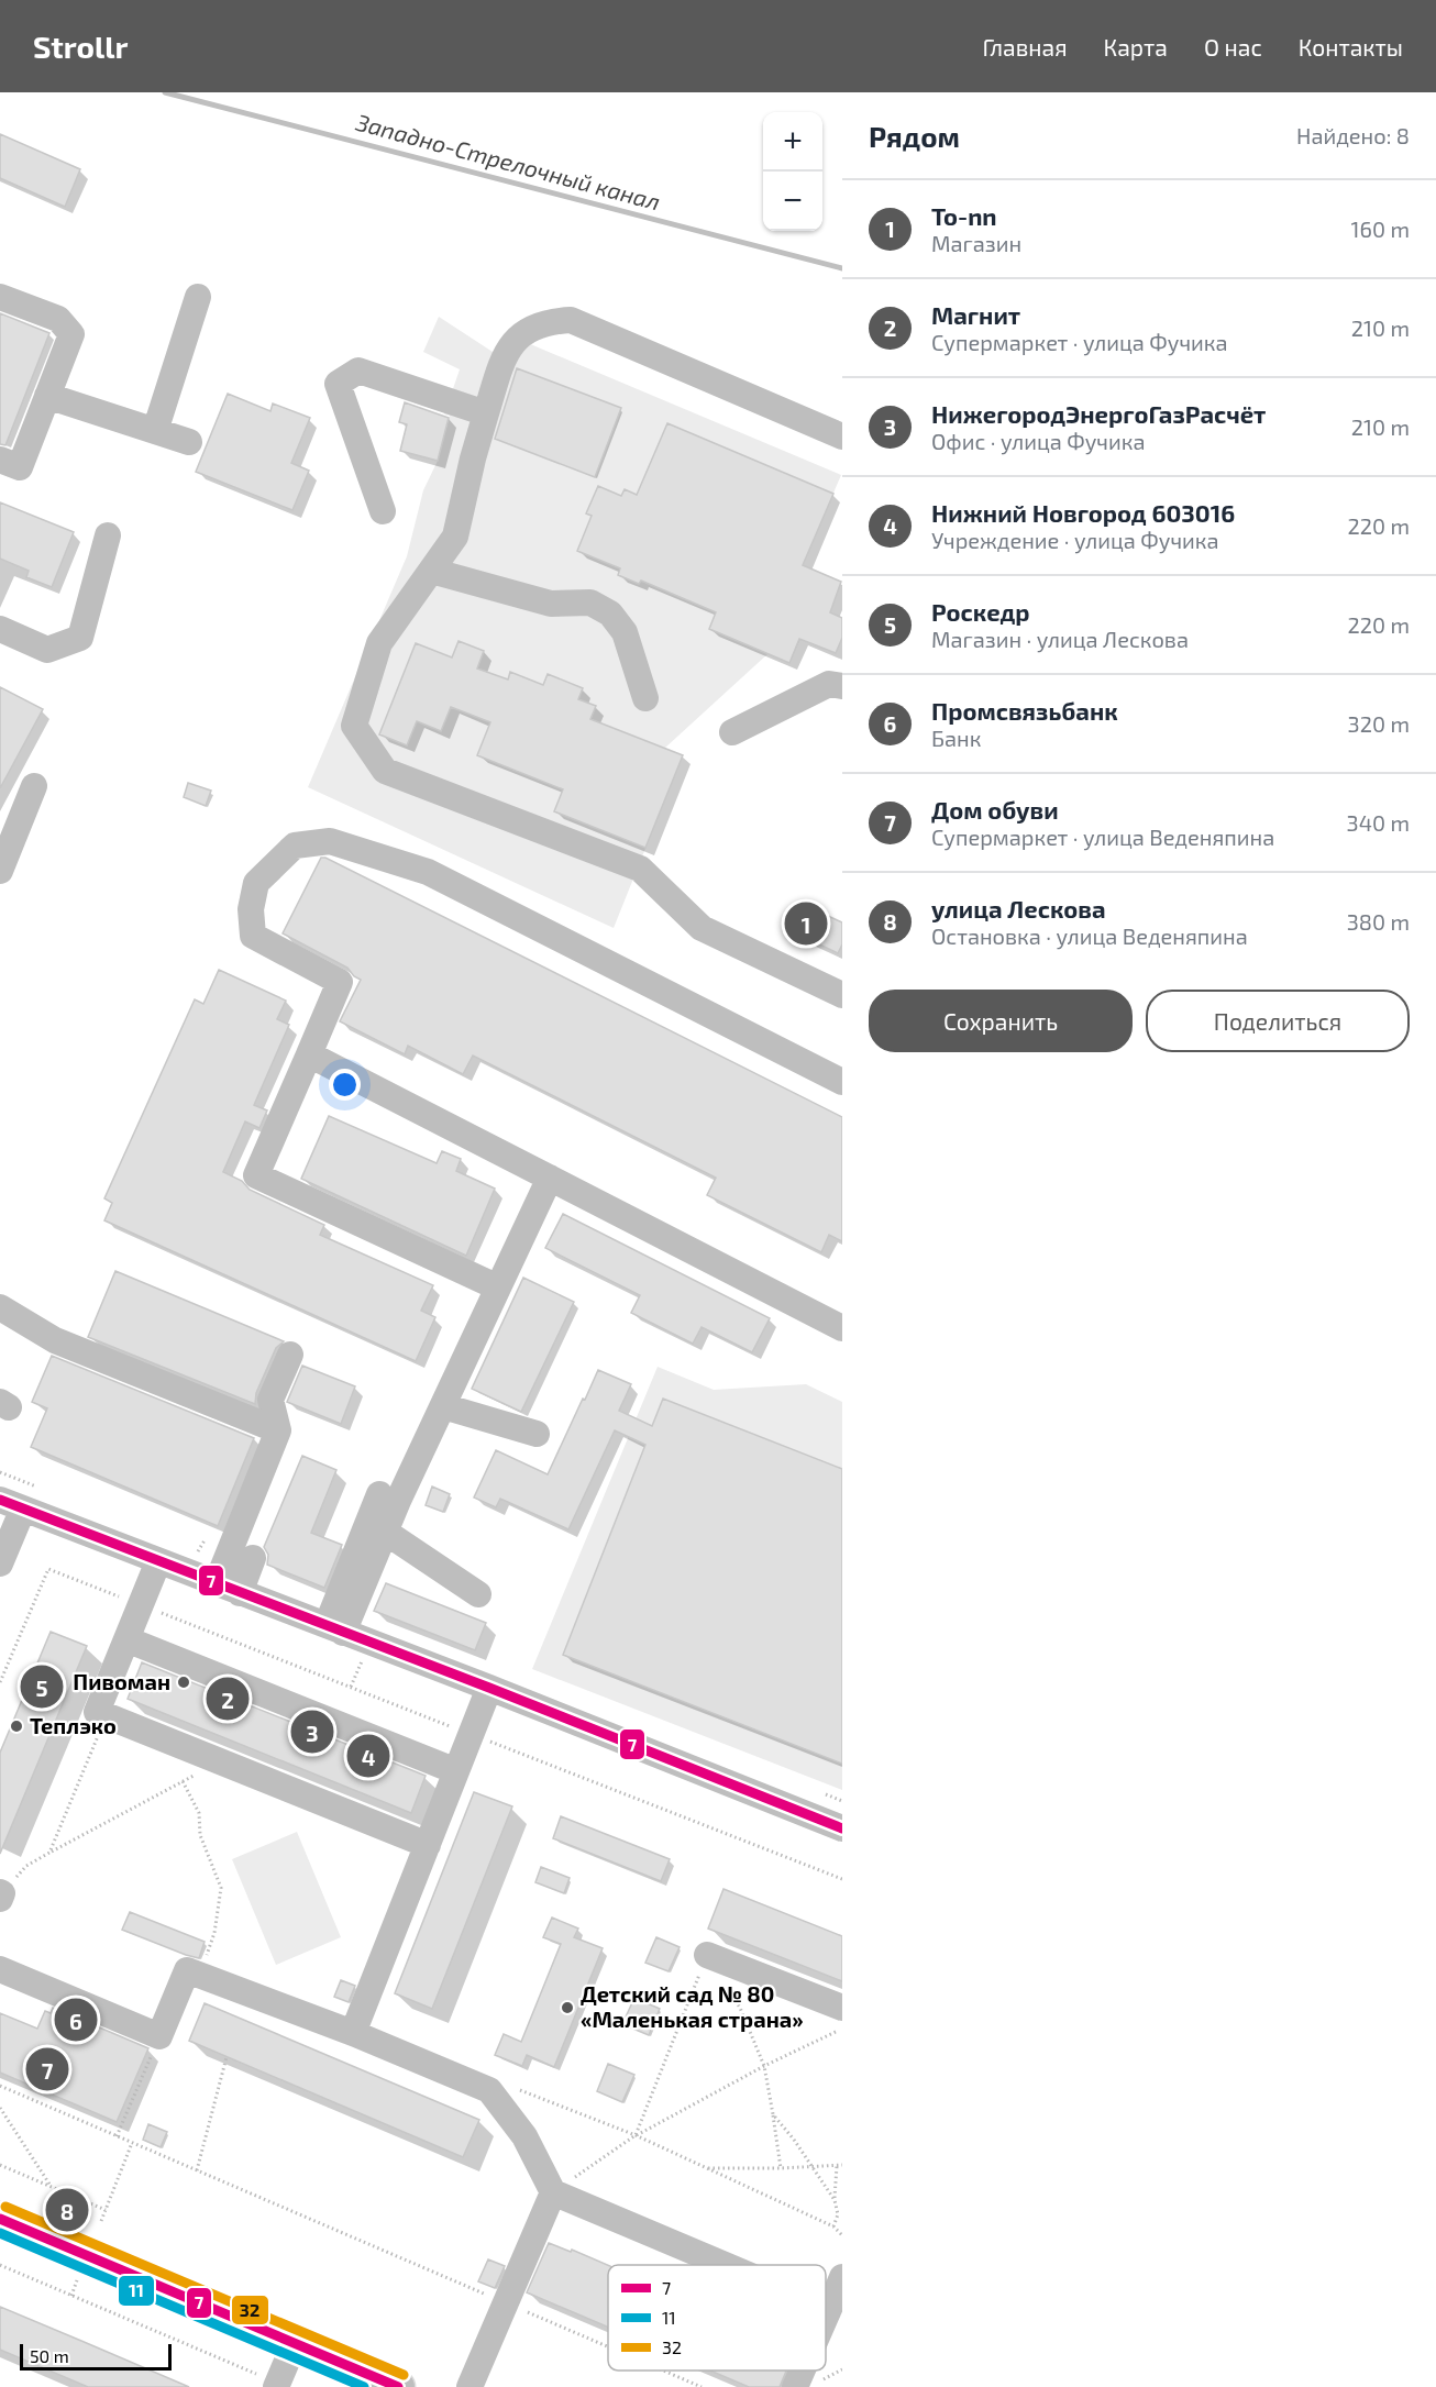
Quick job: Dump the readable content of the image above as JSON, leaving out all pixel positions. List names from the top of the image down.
{
  "water": ["Западно-Стрелочный канал"],
  "places": ["Пивоман", "Теплэко", "Детский сад № 80 «Маленькая страна»"],
  "lines": ["transit line 7", "transit line 32", "transit line 11"],
  "legend": ["7", "11", "32"],
  "scale_bar": "50 m",
  "page": {
    "header": "Strollr",
    "nav": [
      "Главная",
      "Карта",
      "О нас",
      "Контакты"
    ],
    "heading": ["Рядом", "Найдено: 8"],
    "map_buttons": ["+", "−"],
    "list": [
      {
        "mark": "1",
        "name": "To-nn",
        "note": "Магазин",
        "value": "160 m"
      },
      {
        "mark": "2",
        "name": "Магнит",
        "note": "Супермаркет · улица Фучика",
        "value": "210 m"
      },
      {
        "mark": "3",
        "name": "НижегородЭнергоГазРасчёт",
        "note": "Офис · улица Фучика",
        "value": "210 m"
      },
      {
        "mark": "4",
        "name": "Нижний Новгород 603016",
        "note": "Учреждение · улица Фучика",
        "value": "220 m"
      },
      {
        "mark": "5",
        "name": "Роскедр",
        "note": "Магазин · улица Лескова",
        "value": "220 m"
      },
      {
        "mark": "6",
        "name": "Промсвязьбанк",
        "note": "Банк",
        "value": "320 m"
      },
      {
        "mark": "7",
        "name": "Дом обуви",
        "note": "Супермаркет · улица Веденяпина",
        "value": "340 m"
      },
      {
        "mark": "8",
        "name": "улица Лескова",
        "note": "Остановка · улица Веденяпина",
        "value": "380 m"
      }
    ],
    "pins": [
      "1",
      "5",
      "2",
      "3",
      "4",
      "6",
      "7",
      "8"
    ],
    "buttons": ["Сохранить", "Поделиться"],
    "scale": "50 m"
  }
}
